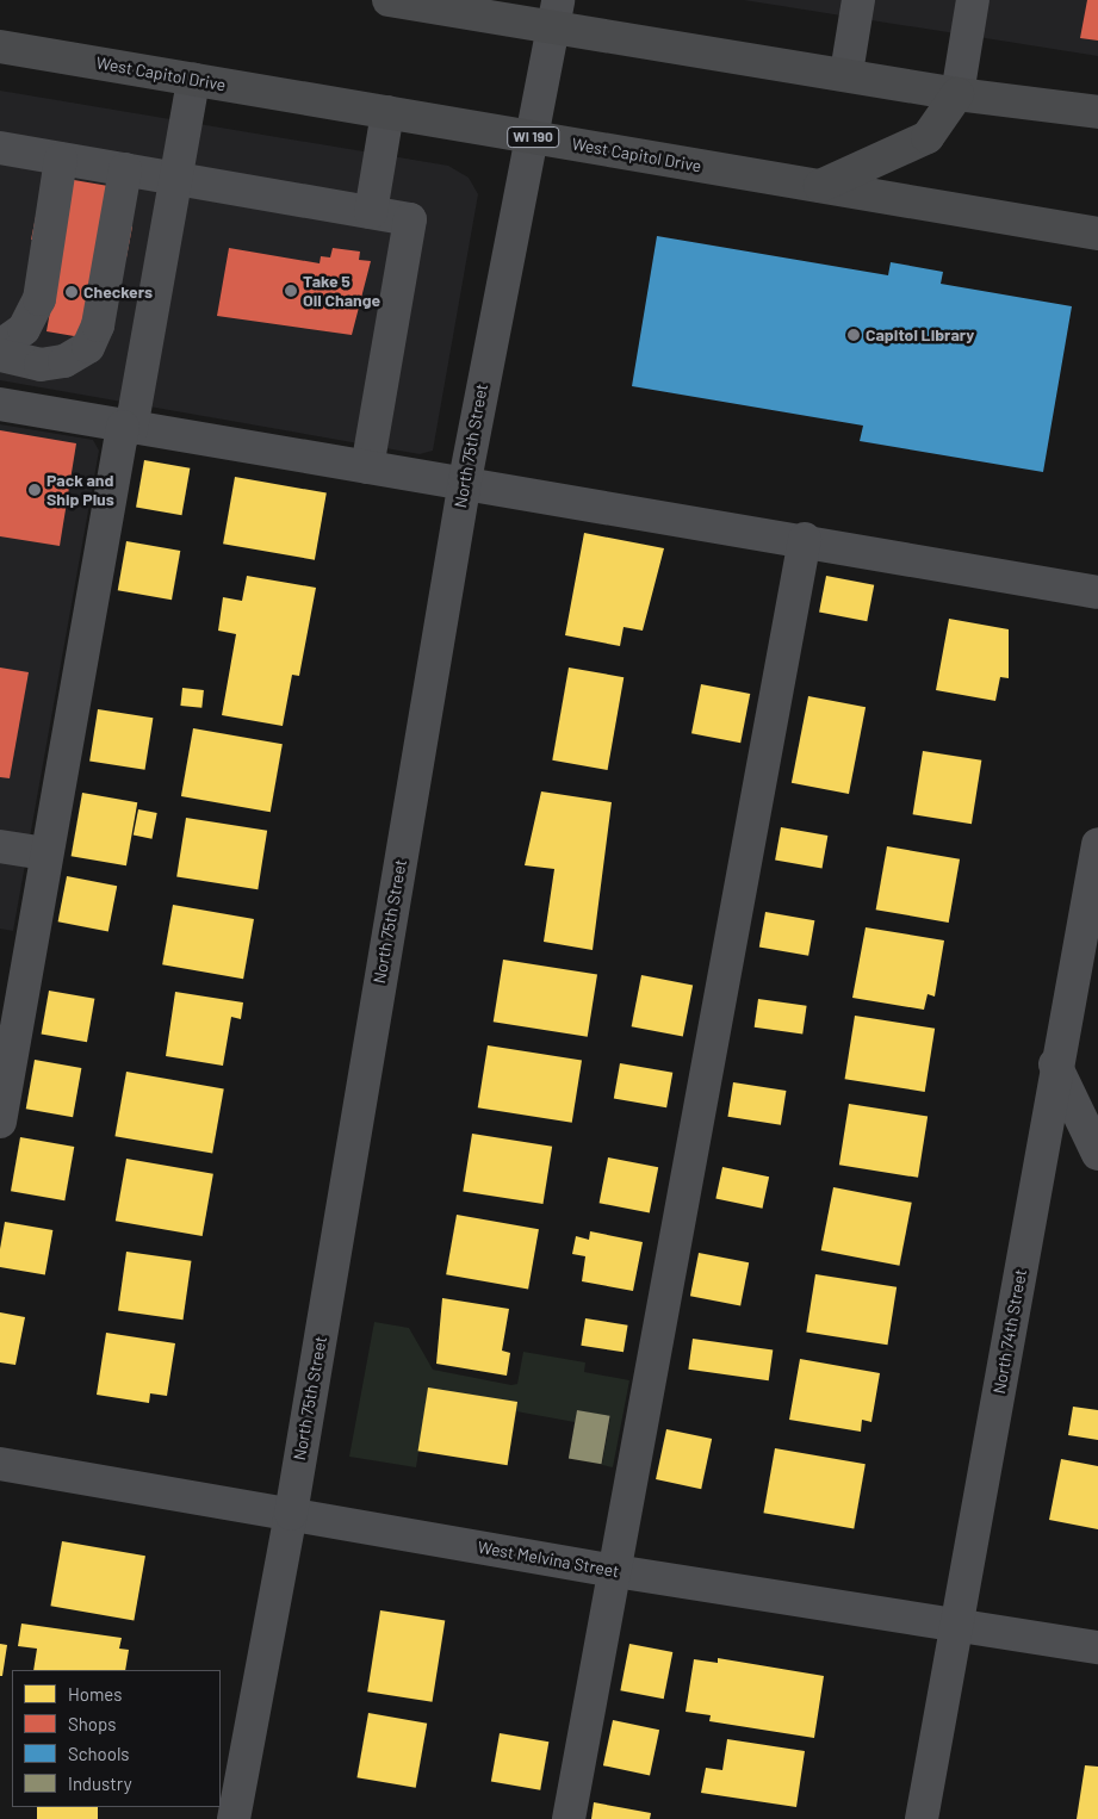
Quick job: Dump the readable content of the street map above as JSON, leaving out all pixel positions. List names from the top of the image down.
{
  "streets": {
    "main road": ["West Capitol Drive", "WI 190"],
    "street": ["North 75th Street", "North 74th Street", "West Melvina Street"]
  },
  "crossings": [
    ["West Capitol Drive", "North 75th Street"],
    ["North 75th Street", "West Melvina Street"],
    ["North 74th Street", "West Melvina Street"]
  ],
  "places": [
    "Take 5 Oil Change",
    "Checkers",
    "Capitol Library",
    "Pack and Ship Plus"
  ],
  "legend": [
    "Homes",
    "Shops",
    "Schools",
    "Industry"
  ]
}
